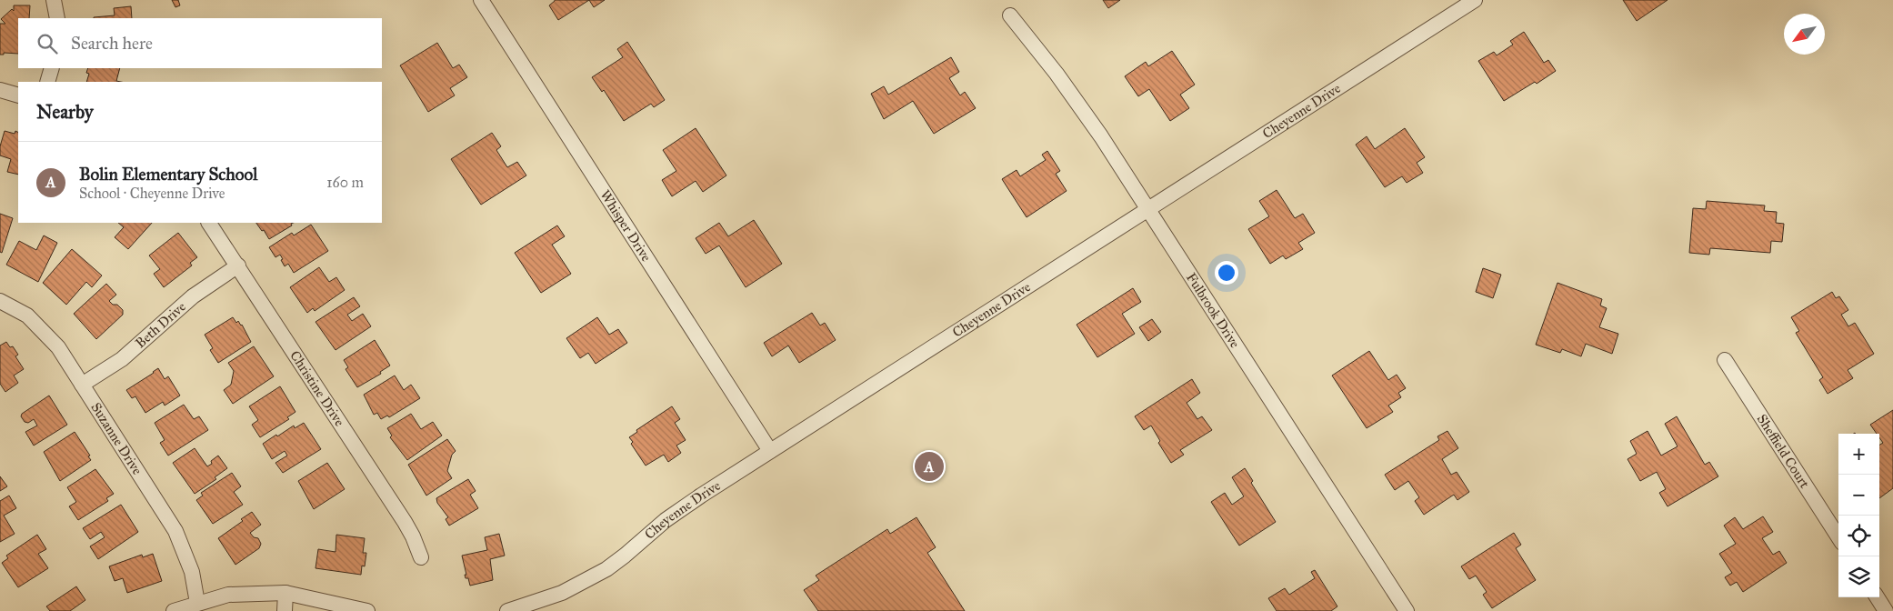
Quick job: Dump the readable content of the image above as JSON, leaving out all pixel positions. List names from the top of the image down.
{
  "streets": {
    "street": [
      "Cheyenne Drive",
      "Whisper Drive",
      "Fulbrook Drive",
      "Beth Drive",
      "Christine Drive",
      "Suzanne Drive",
      "Sheffield Court"
    ]
  },
  "crossings": [
    ["Cheyenne Drive", "Whisper Drive"],
    ["Cheyenne Drive", "Fulbrook Drive"],
    ["Beth Drive", "Christine Drive"],
    ["Beth Drive", "Suzanne Drive"]
  ],
  "north": "bottom left",
  "page": {
    "search": "Search here",
    "heading": "Nearby",
    "list": [
      {
        "mark": "A",
        "name": "Bolin Elementary School",
        "note": "School · Cheyenne Drive",
        "value": "160 m"
      }
    ],
    "map_buttons": ["+", "−"],
    "pins": "A"
  }
}
